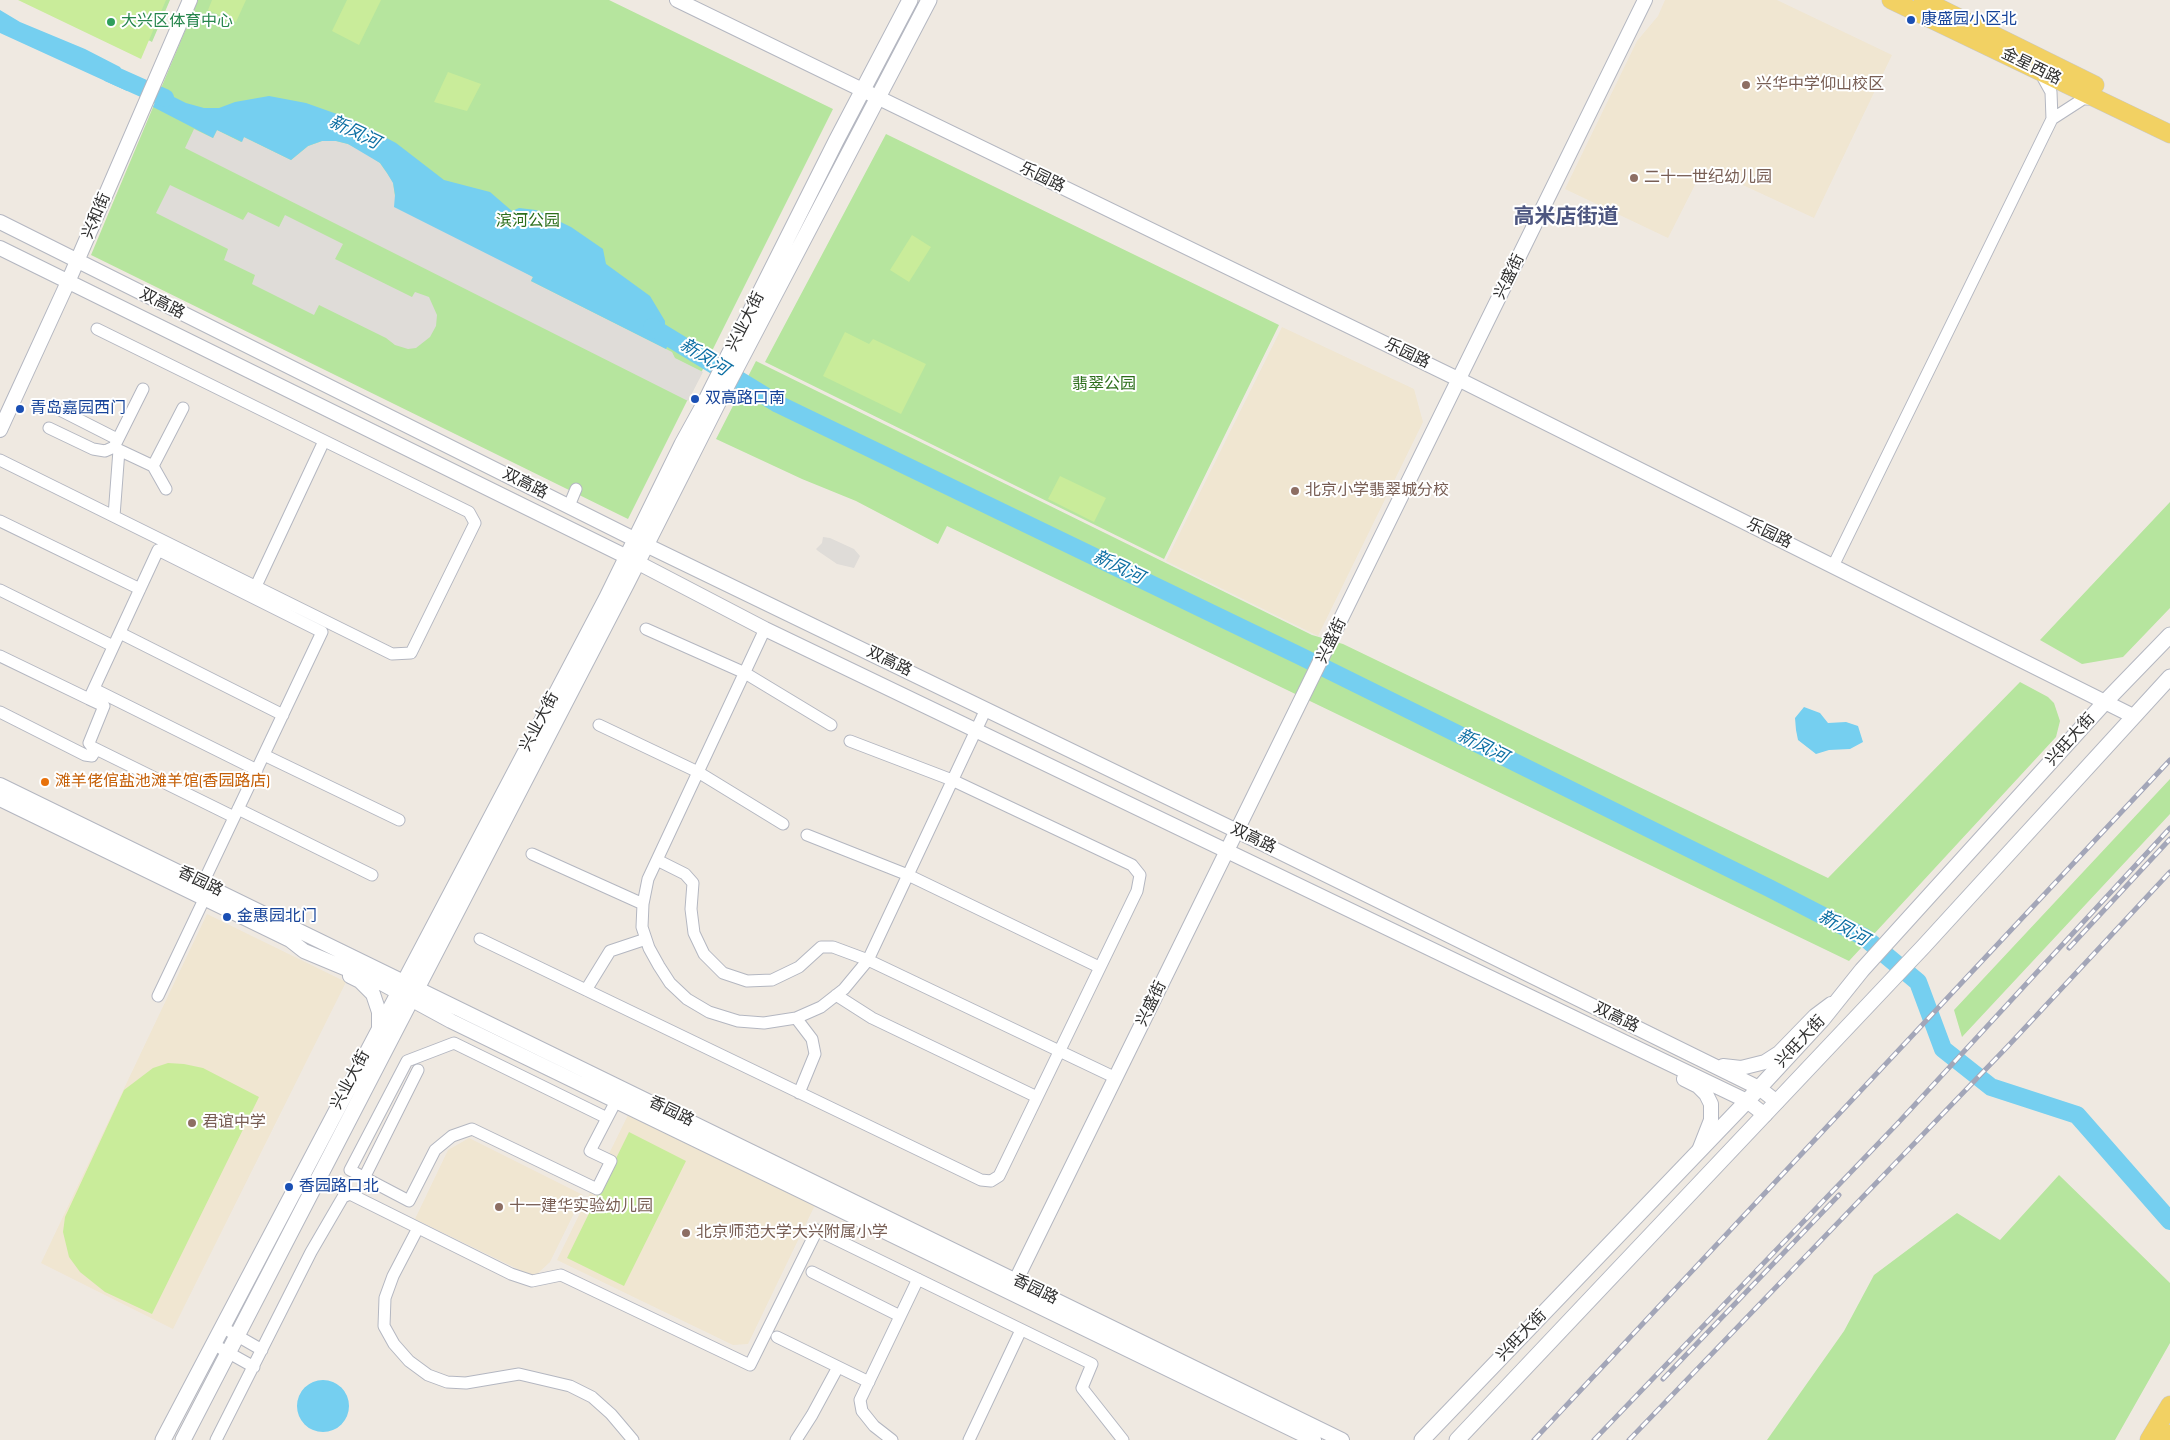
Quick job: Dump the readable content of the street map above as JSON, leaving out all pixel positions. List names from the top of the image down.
{
  "streets": {
    "main road": ["金星西路", "兴业大街", "兴旺大街"],
    "street": [
      "乐园路",
      "兴和街",
      "兴盛街",
      "双高路",
      "香园路"
    ]
  },
  "crossings": [
    ["乐园路", "兴盛街"],
    ["乐园路", "兴业大街"],
    ["乐园路", "兴旺大街"],
    ["兴和街", "双高路"],
    ["兴盛街", "双高路"],
    ["兴盛街", "香园路"],
    ["双高路", "兴业大街"],
    ["双高路", "兴旺大街"],
    ["兴业大街", "香园路"]
  ],
  "districts": ["高米店街道"],
  "water": ["新凤河"],
  "parks": ["滨河公园", "翡翠公园"],
  "places": [
    "康盛园小区北",
    "大兴区体育中心",
    "兴华中学仰山校区",
    "二十一世纪幼儿园",
    "双高路口南",
    "青岛嘉园西门",
    "北京小学翡翠城分校",
    "滩羊佬倌盐池滩羊馆(香园路店)",
    "金惠园北门",
    "君谊中学",
    "香园路口北",
    "十一建华实验幼儿园",
    "北京师范大学大兴附属小学"
  ]
}
